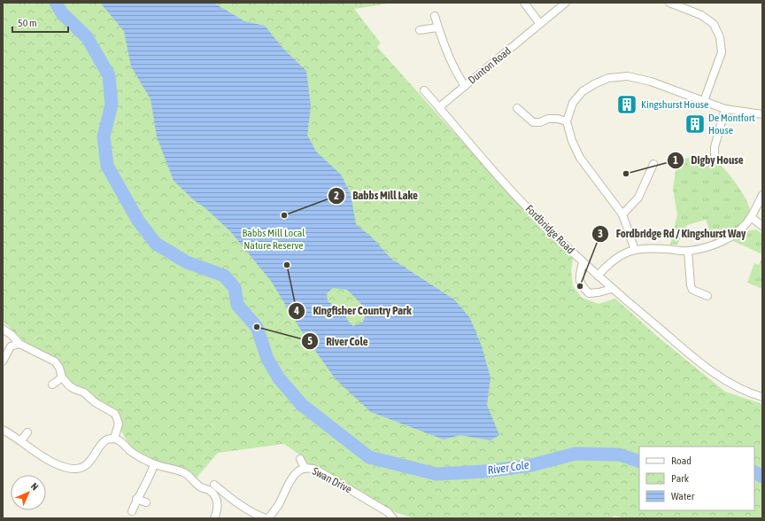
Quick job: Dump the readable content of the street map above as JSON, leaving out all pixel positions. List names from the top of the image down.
{
  "streets": {
    "street": ["Dunton Road", "Fordbridge Road", "Swan Drive"]
  },
  "crossings": [
    ["Dunton Road", "Fordbridge Road"]
  ],
  "water": ["River Cole"],
  "parks": ["Babbs Mill Local Nature Reserve"],
  "places": {
    "building": ["Kingshurst House", "De Montfort House"],
    "other": [
      "Digby House",
      "Babbs Mill Lake",
      "Kingfisher Country Park",
      "Fordbridge Rd / Kingshurst Way",
      "River Cole"
    ]
  },
  "legend": ["Road", "Park", "Water"],
  "scale_bar": "50 m",
  "north": "top right"
}
